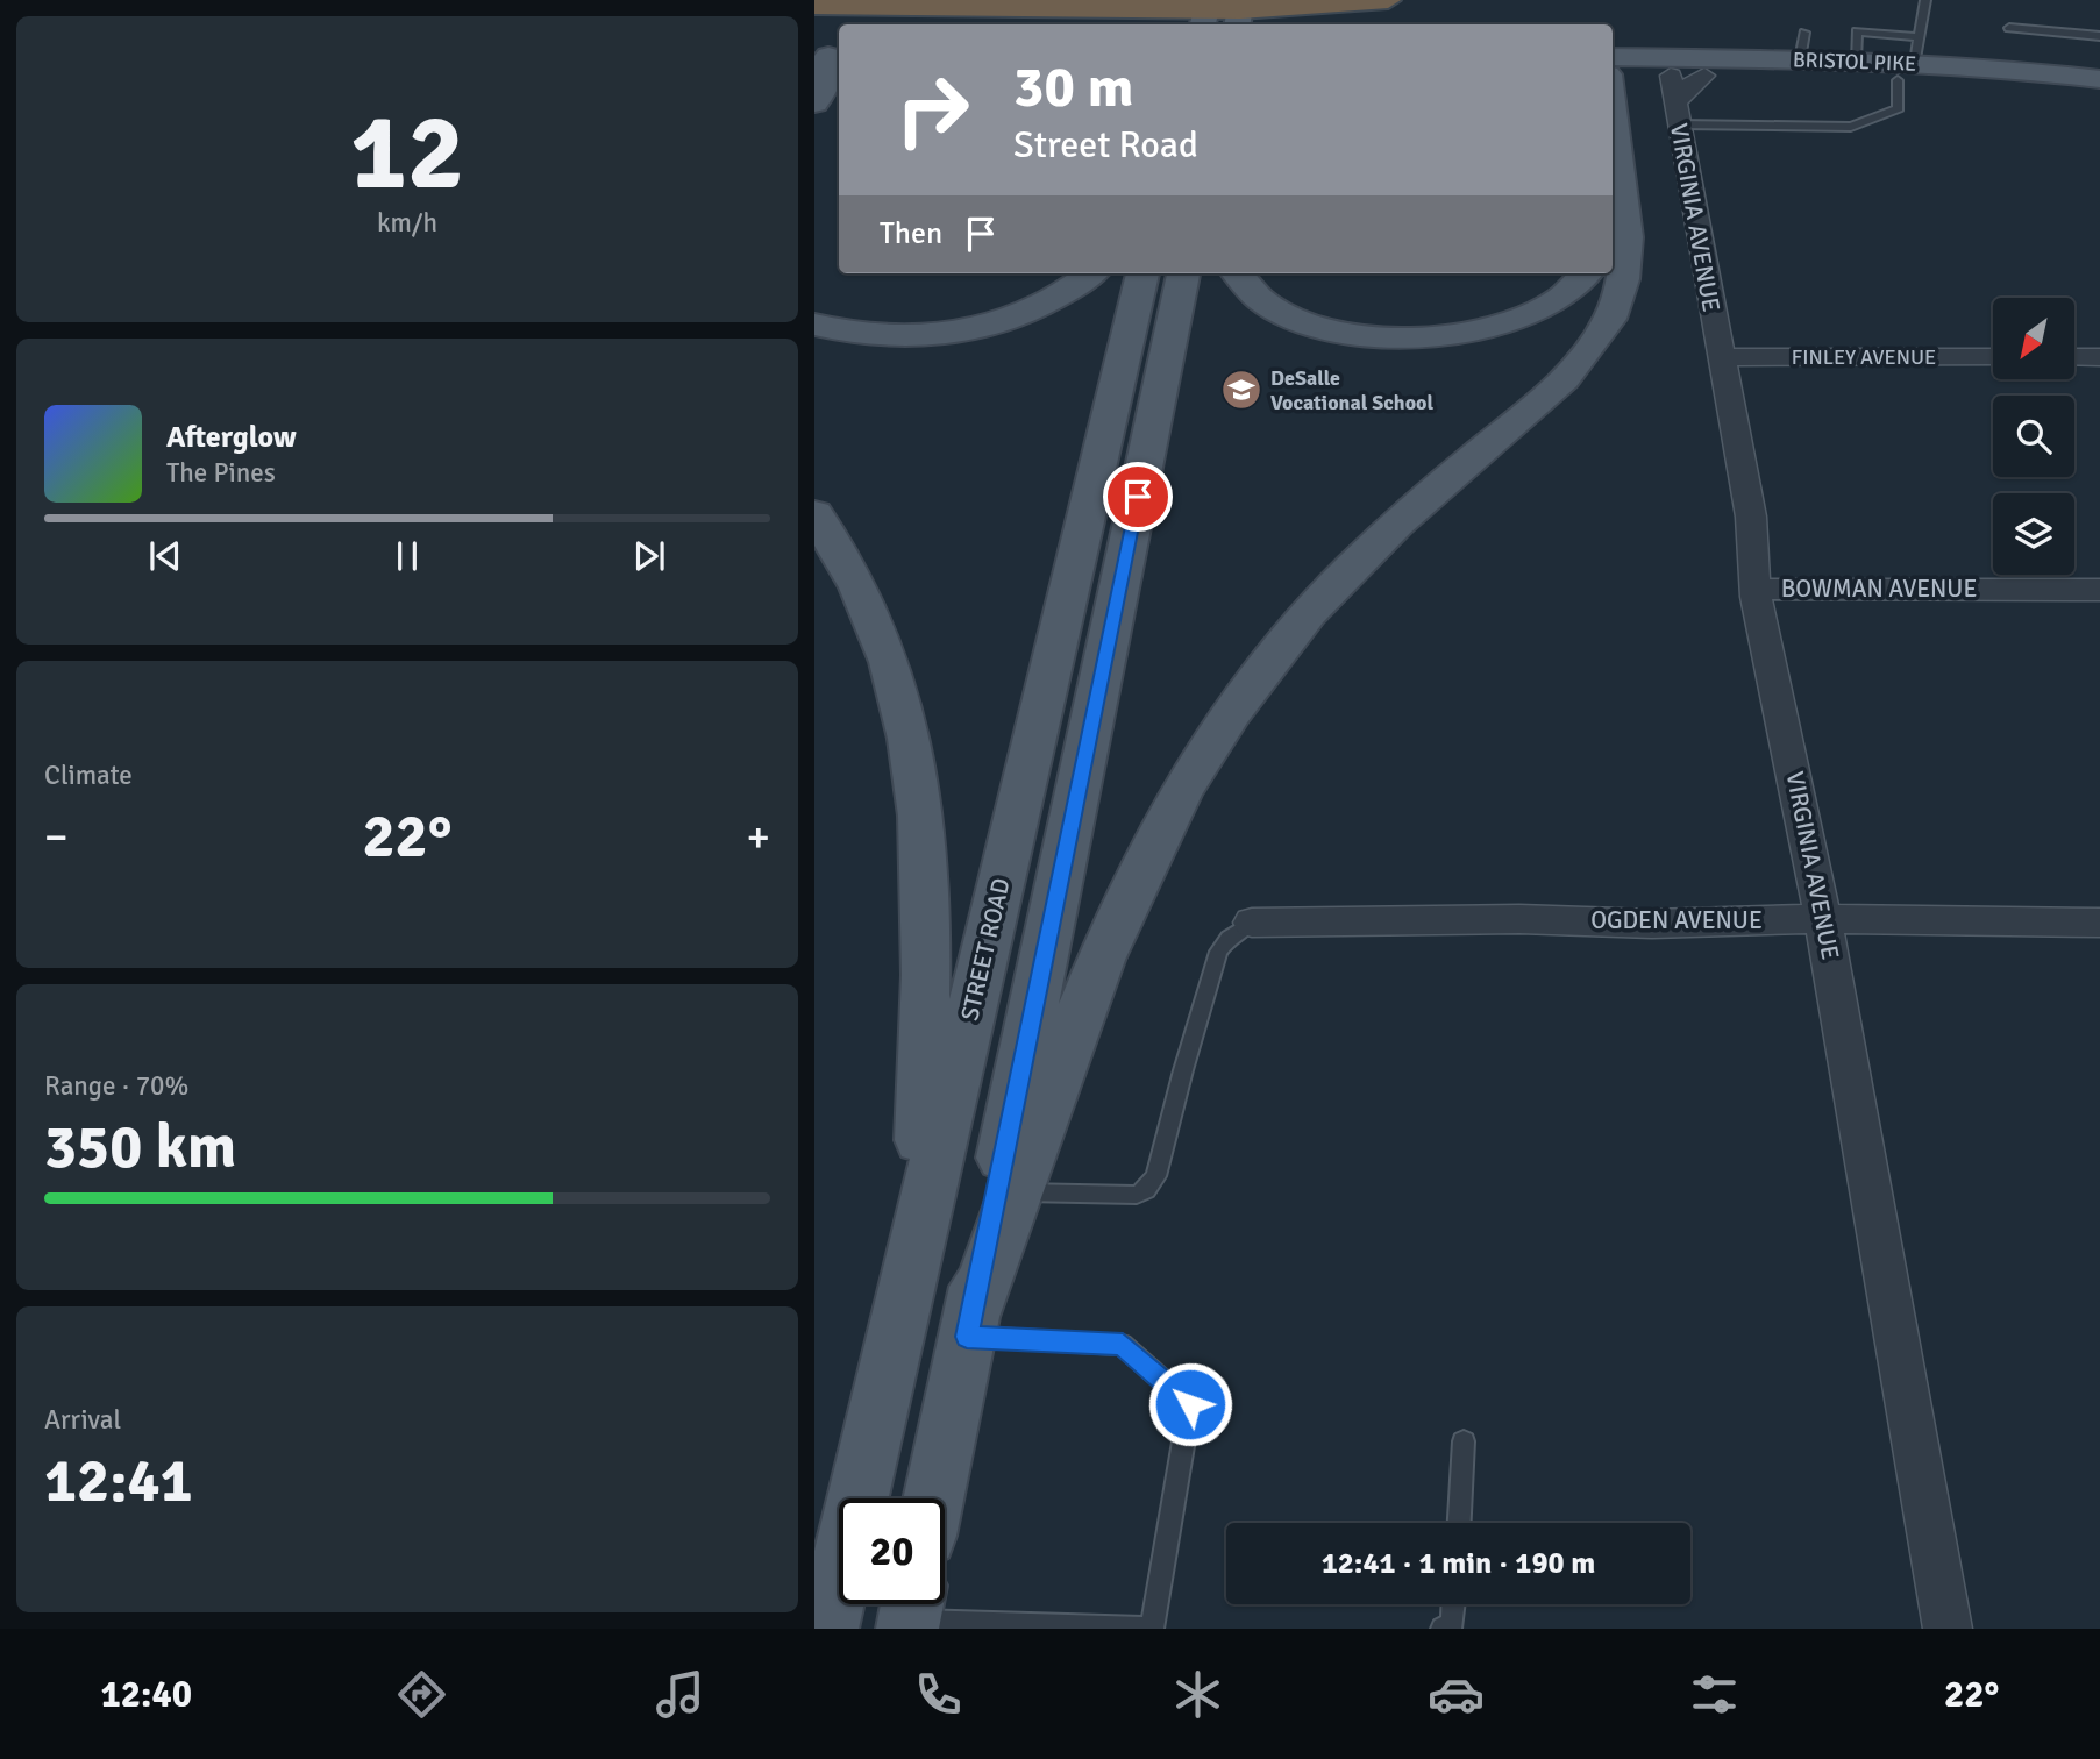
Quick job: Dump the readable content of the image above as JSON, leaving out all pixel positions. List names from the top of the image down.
{
  "streets": {
    "main road": ["BRISTOL PIKE", "STREET ROAD"],
    "street": [
      "VIRGINIA AVENUE",
      "FINLEY AVENUE",
      "BOWMAN AVENUE",
      "OGDEN AVENUE"
    ]
  },
  "crossings": [
    ["BRISTOL PIKE", "VIRGINIA AVENUE"],
    ["VIRGINIA AVENUE", "FINLEY AVENUE"],
    ["VIRGINIA AVENUE", "BOWMAN AVENUE"],
    ["VIRGINIA AVENUE", "OGDEN AVENUE"]
  ],
  "places": {
    "school or university": ["DeSalle Vocational School"]
  },
  "north": "bottom left",
  "page": {
    "tile": [
      ["12", "km/h"],
      "Climate",
      ["Range · 70%", "350 km"],
      ["Arrival", "12:41"]
    ],
    "turn": ["30 m", "Street Road"],
    "then": "Then",
    "song": ["Afterglow", "The Pines"],
    "heat": ["−", "22°", "+"],
    "limit": "20",
    "trip": "12:41 · 1 min · 190 m",
    "tabs": ["12:40", "22°"]
  }
}
